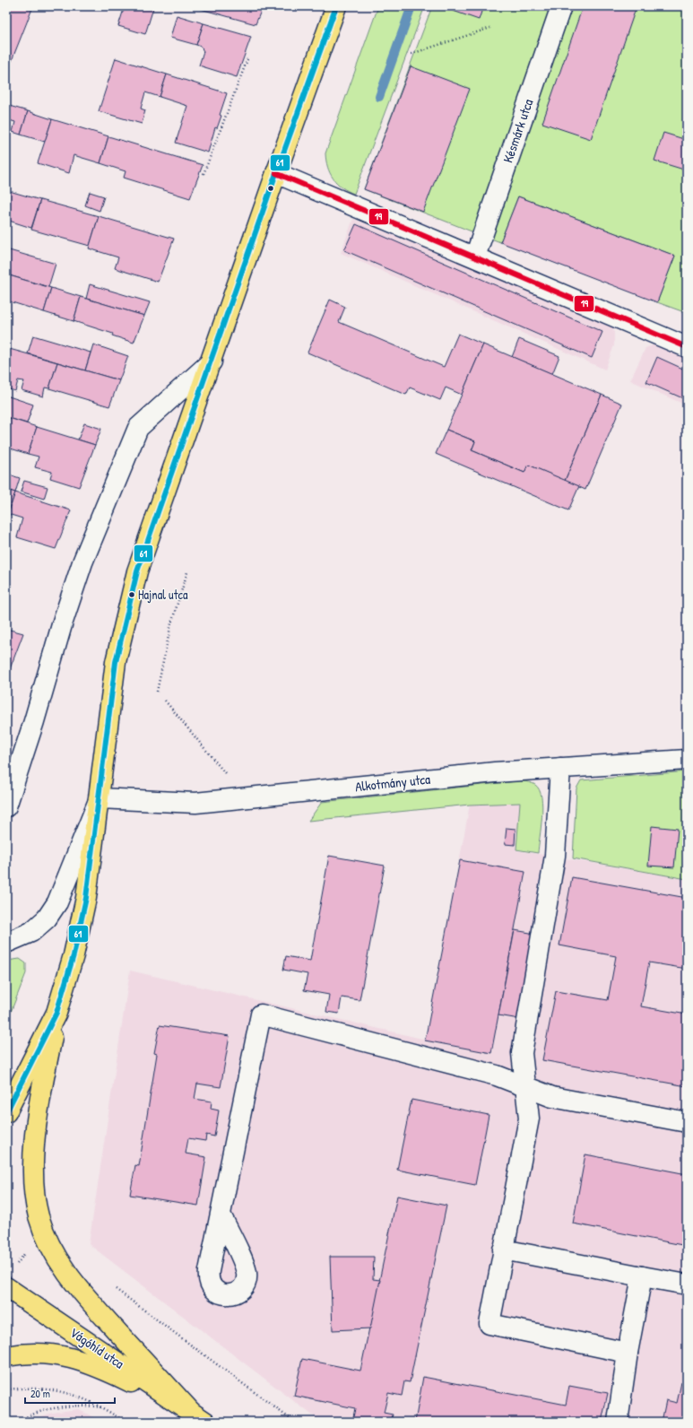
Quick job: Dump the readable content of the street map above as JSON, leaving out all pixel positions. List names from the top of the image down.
{
  "streets": {
    "main road": ["Vágóhíd utca"],
    "street": ["Késmárk utca", "Alkotmány utca"]
  },
  "places": ["Hajnal utca"],
  "lines": ["transit line 61", "transit line 19"],
  "scale_bar": "20 m"
}
